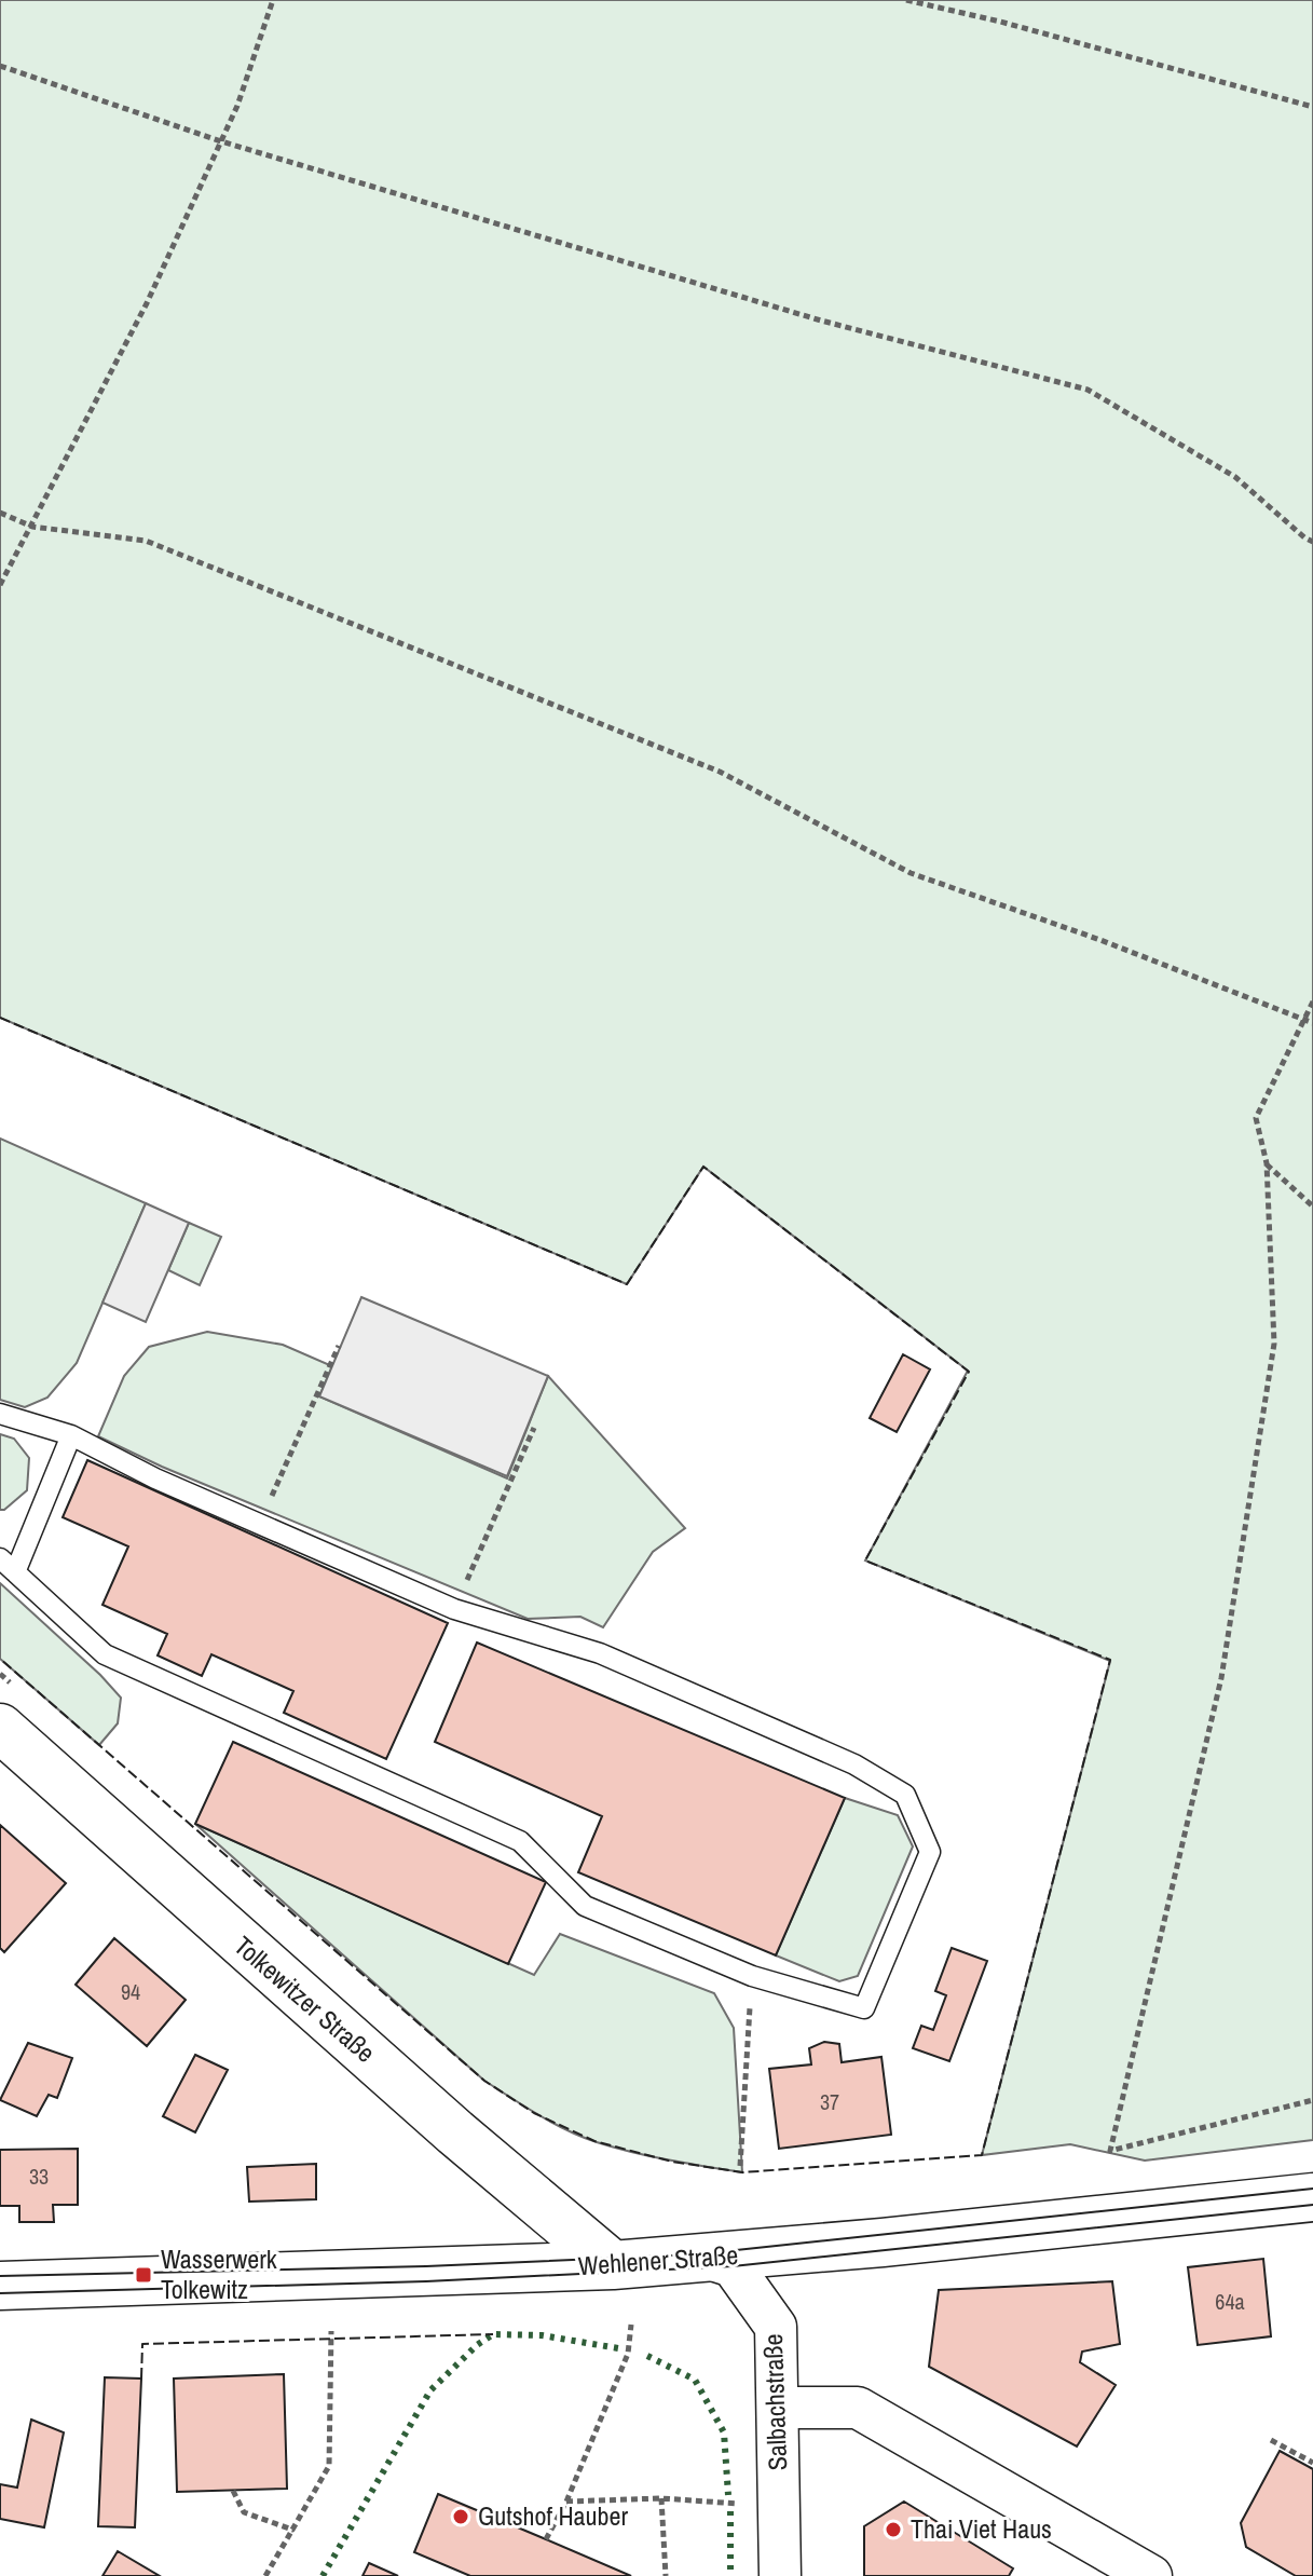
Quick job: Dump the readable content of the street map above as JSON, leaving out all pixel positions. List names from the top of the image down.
{
  "streets": {
    "main road": ["Tolkewitzer Straße", "Wehlener Straße"],
    "street": ["Salbachstraße"]
  },
  "crossings": [
    ["Tolkewitzer Straße", "Wehlener Straße"],
    ["Wehlener Straße", "Salbachstraße"]
  ],
  "places": {
    "transit": ["Wasserwerk Tolkewitz"],
    "other": ["Gutshof Hauber", "Thai Viet Haus"]
  },
  "house_numbers": [
    "94",
    "37",
    "33",
    "64a"
  ]
}
